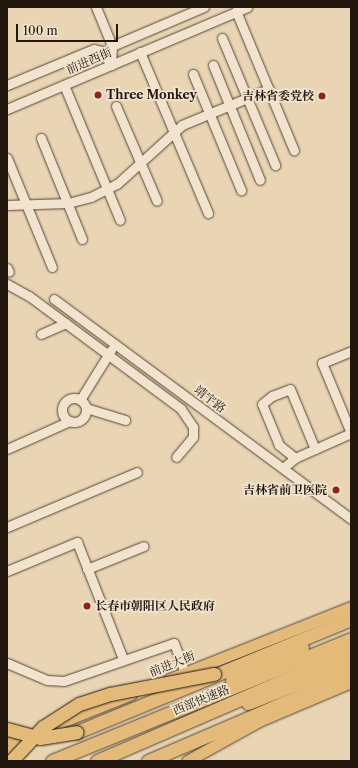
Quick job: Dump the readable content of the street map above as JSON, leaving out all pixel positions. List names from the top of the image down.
{
  "streets": {
    "highway": ["西部快速路"],
    "main road": ["前进大街"],
    "street": ["前进西街", "靖宇路"]
  },
  "places": [
    "Three Monkey",
    "吉林省委党校",
    "吉林省前卫医院",
    "长春市朝阳区人民政府"
  ],
  "scale_bar": "100 m"
}
